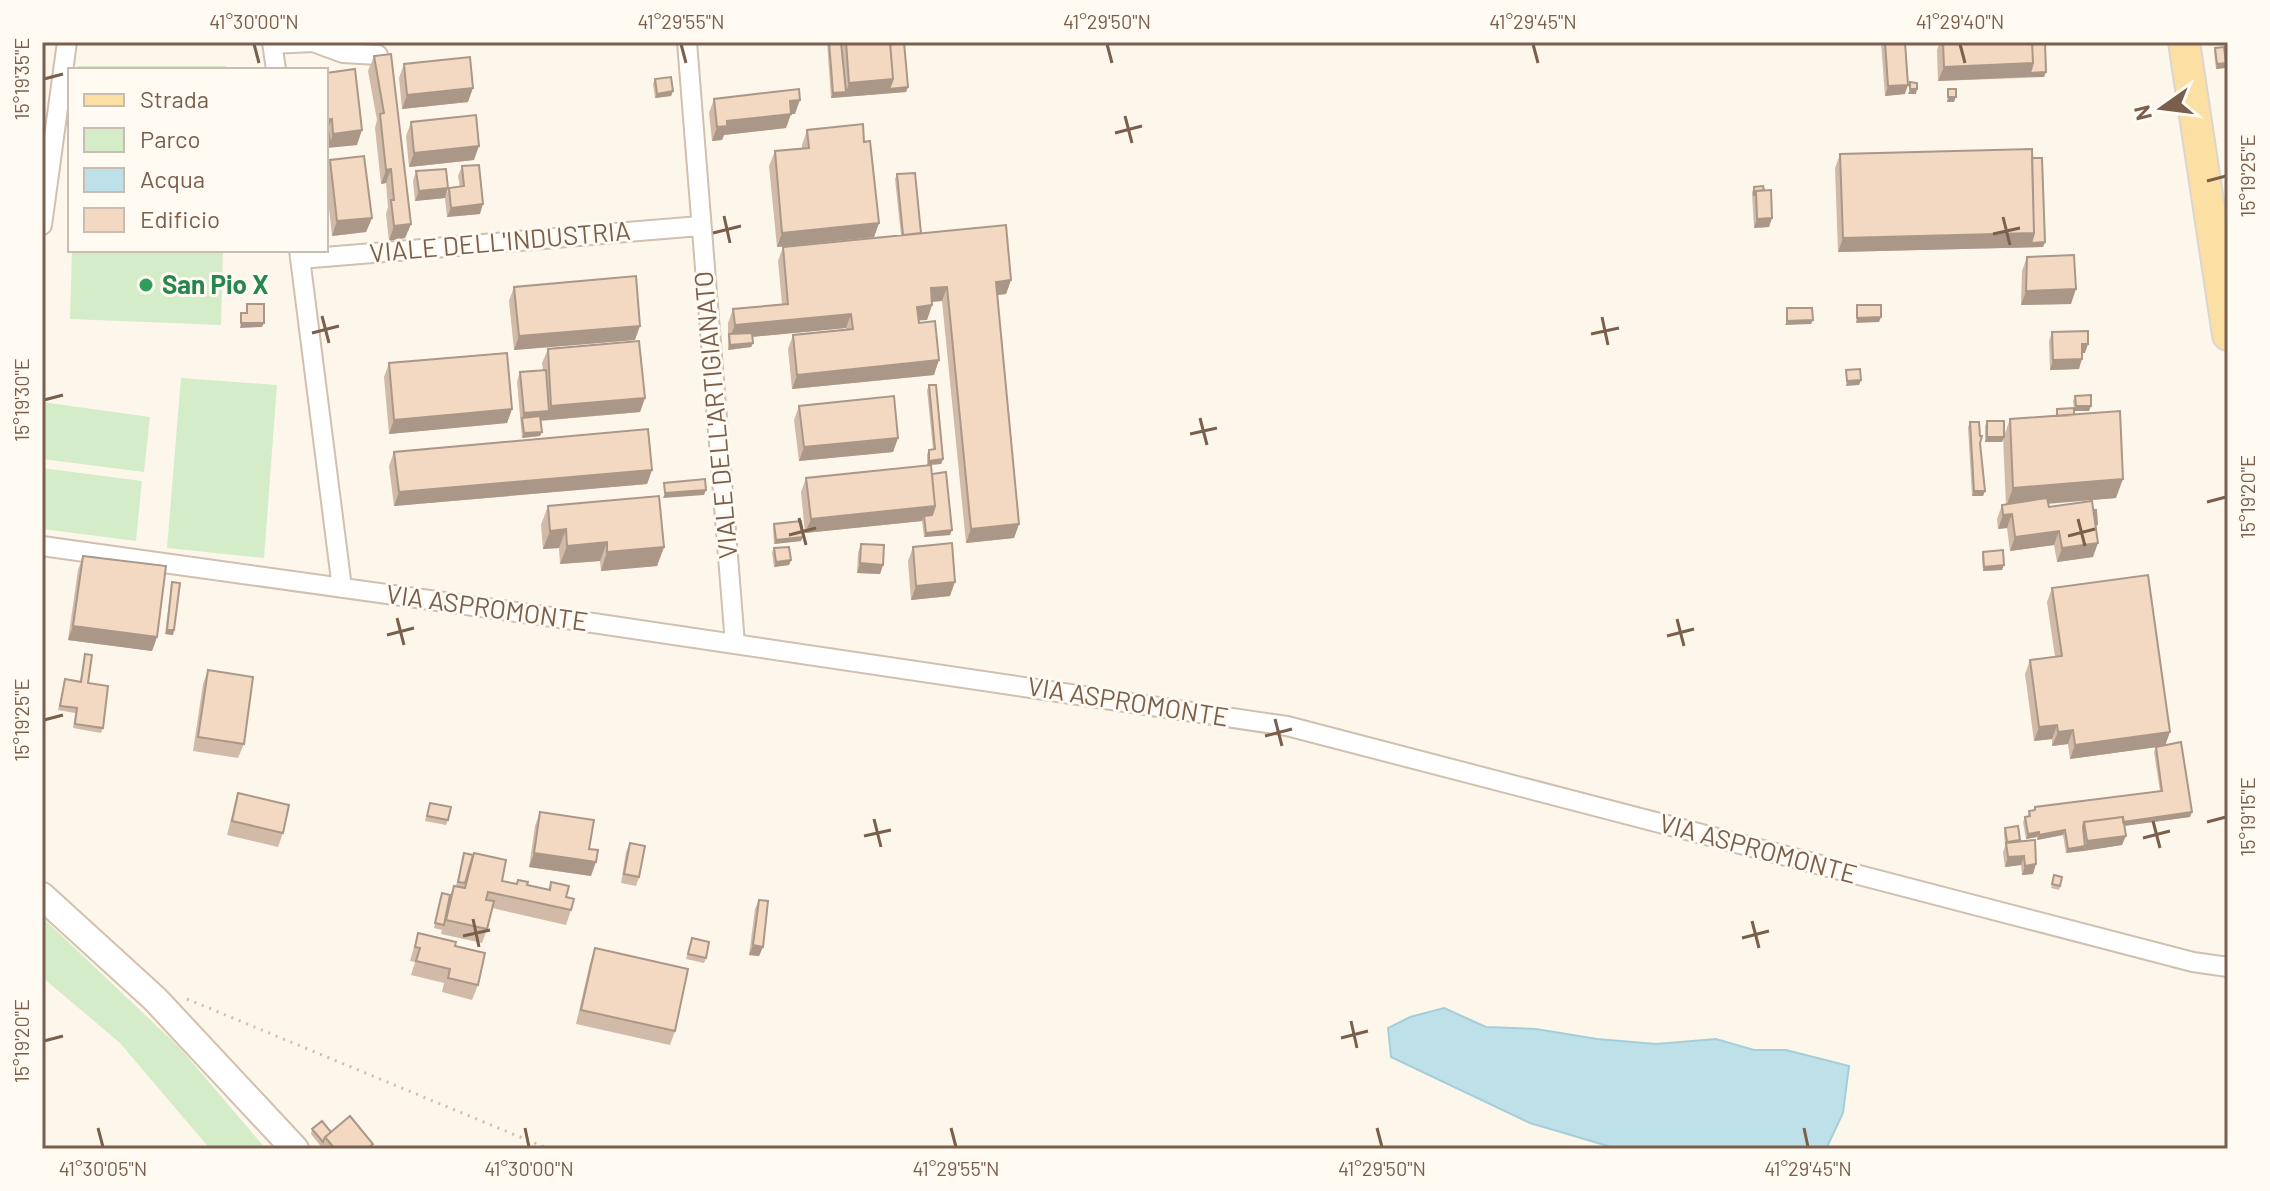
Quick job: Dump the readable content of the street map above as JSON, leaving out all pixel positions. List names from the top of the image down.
{
  "streets": {
    "street": ["VIALE DELL'INDUSTRIA", "VIALE DELL'ARTIGIANATO", "VIA ASPROMONTE"]
  },
  "crossings": [
    ["VIALE DELL'INDUSTRIA", "VIALE DELL'ARTIGIANATO"],
    ["VIALE DELL'ARTIGIANATO", "VIA ASPROMONTE"]
  ],
  "places": ["San Pio X"],
  "legend": [
    "Strada",
    "Parco",
    "Acqua",
    "Edificio"
  ],
  "north": "left",
  "coordinates": [
    "41°30'00\"N",
    "41°29'55\"N",
    "41°29'50\"N",
    "41°29'45\"N",
    "41°29'40\"N",
    "15°19'35\"E",
    "15°19'25\"E",
    "15°19'30\"E",
    "15°19'20\"E",
    "15°19'15\"E",
    "41°30'05\"N"
  ]
}
